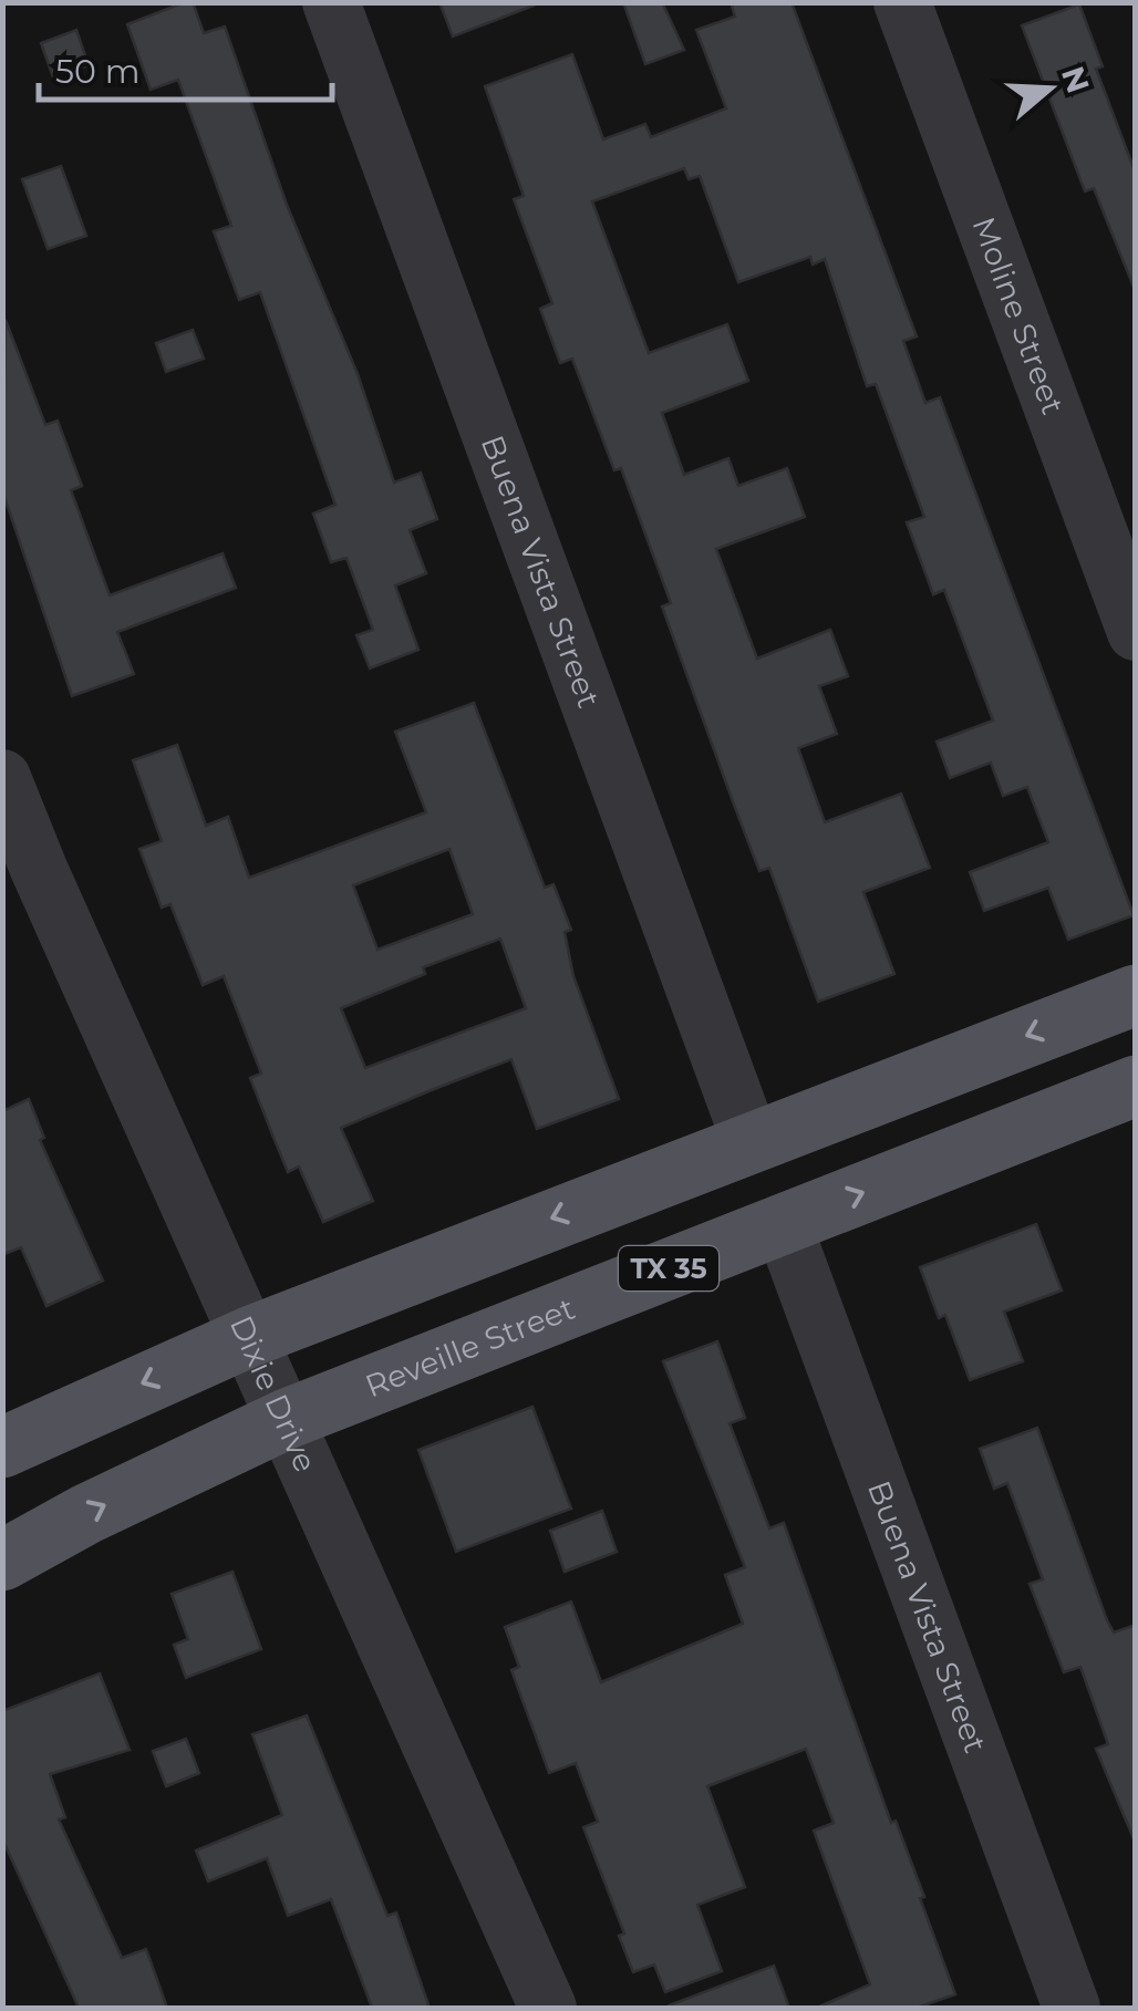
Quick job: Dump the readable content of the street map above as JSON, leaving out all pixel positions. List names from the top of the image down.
{
  "streets": {
    "main road": ["TX 35", "Reveille Street"],
    "street": ["Moline Street", "Buena Vista Street", "Dixie Drive"]
  },
  "crossings": [
    ["Buena Vista Street", "Reveille Street"],
    ["Reveille Street", "Dixie Drive"]
  ],
  "scale_bar": "50 m",
  "north": "right"
}
